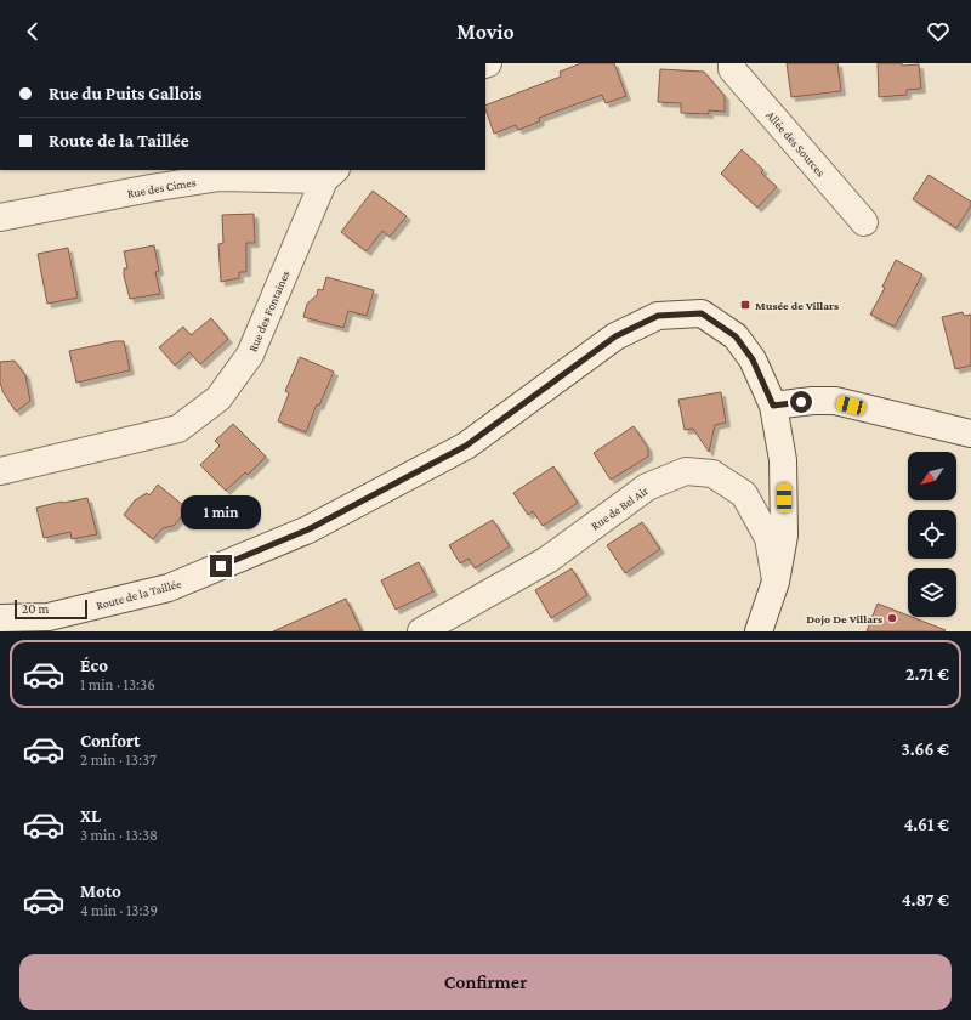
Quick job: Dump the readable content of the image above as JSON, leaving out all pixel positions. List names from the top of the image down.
{
  "streets": {
    "street": [
      "Allée des Sources",
      "Rue des Cimes",
      "Rue des Fontaines",
      "Rue de Bel Air",
      "Route de la Taillée"
    ]
  },
  "crossings": [
    ["Rue des Cimes", "Rue des Fontaines"],
    ["Rue de Bel Air", "Route de la Taillée"]
  ],
  "places": {
    "transit": ["Musée de Villars"],
    "other": ["Dojo De Villars"]
  },
  "scale_bar": "20 m",
  "north": "bottom left",
  "page": {
    "header": "Movio",
    "banner": ["Rue du Puits Gallois", "Route de la Taillée"],
    "bubble": "1 min",
    "scale": "20 m",
    "list": [
      {
        "name": "Éco",
        "note": "1 min · 13:36",
        "value": "2.71 €"
      },
      {
        "name": "Confort",
        "note": "2 min · 13:37",
        "value": "3.66 €"
      },
      {
        "name": "XL",
        "note": "3 min · 13:38",
        "value": "4.61 €"
      },
      {
        "name": "Moto",
        "note": "4 min · 13:39",
        "value": "4.87 €"
      }
    ],
    "buttons": "Confirmer"
  }
}
